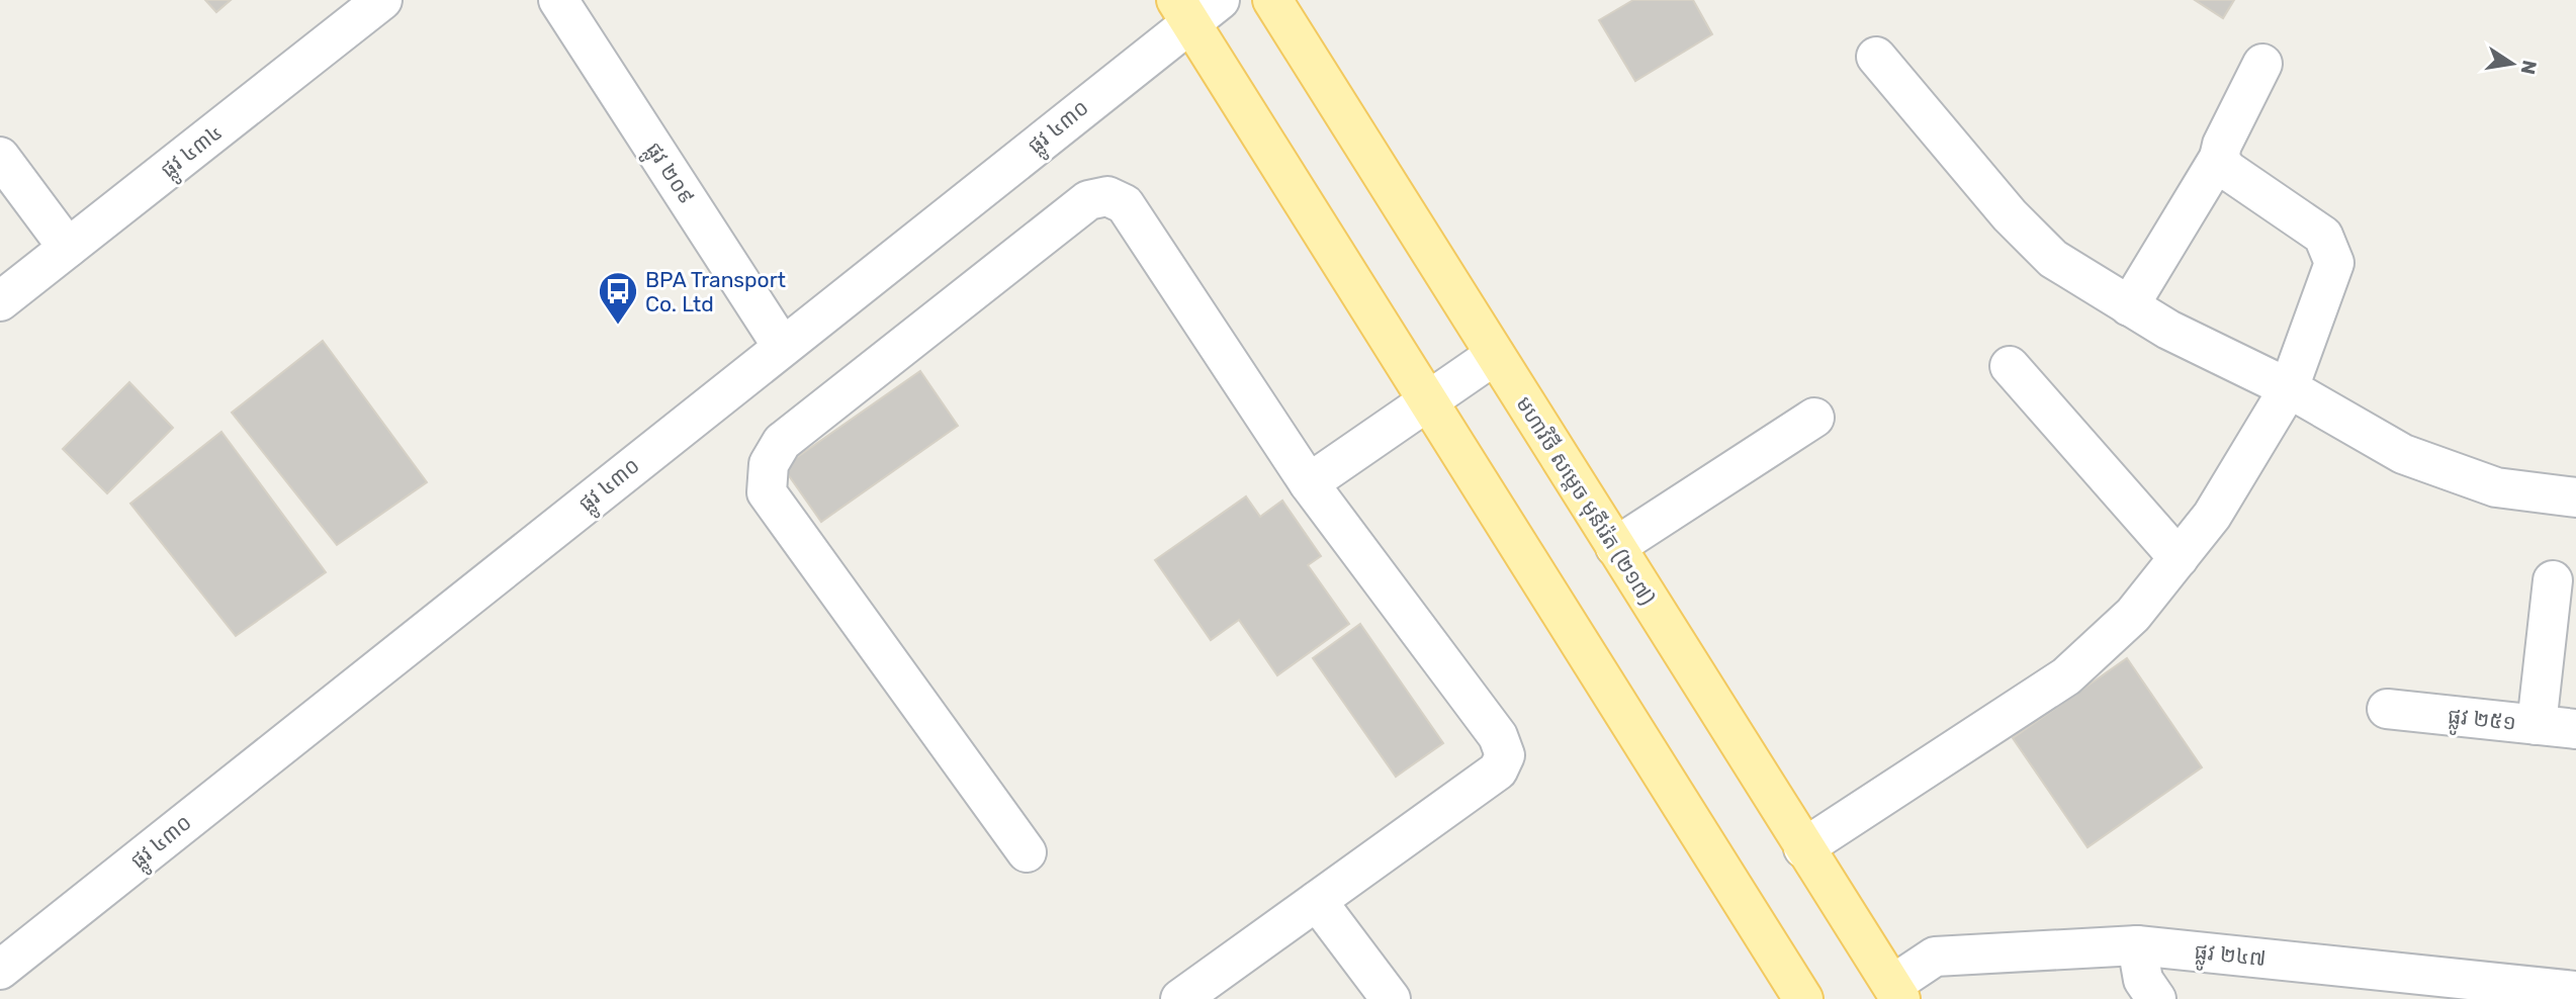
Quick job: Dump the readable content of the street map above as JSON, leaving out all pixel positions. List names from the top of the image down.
{
  "streets": {
    "main road": ["មហាវិថី សម្តេច មុនីរ៉េត (២១៧)"],
    "street": [
      "ផ្លូវ ៤៣០",
      "ផ្លូវ ៤៣៤",
      "ផ្លូវ ២០៩",
      "ផ្លូវ ២៥១",
      "ផ្លូវ ២៤៧"
    ]
  },
  "crossings": [
    ["ផ្លូវ ៤៣០", "ផ្លូវ ២០៩"],
    ["មហាវិថី សម្តេច មុនីរ៉េត (២១៧)", "ផ្លូវ ២៤៧"]
  ],
  "places": {
    "bus stop": ["BPA Transport Co. Ltd"]
  },
  "north": "right"
}
